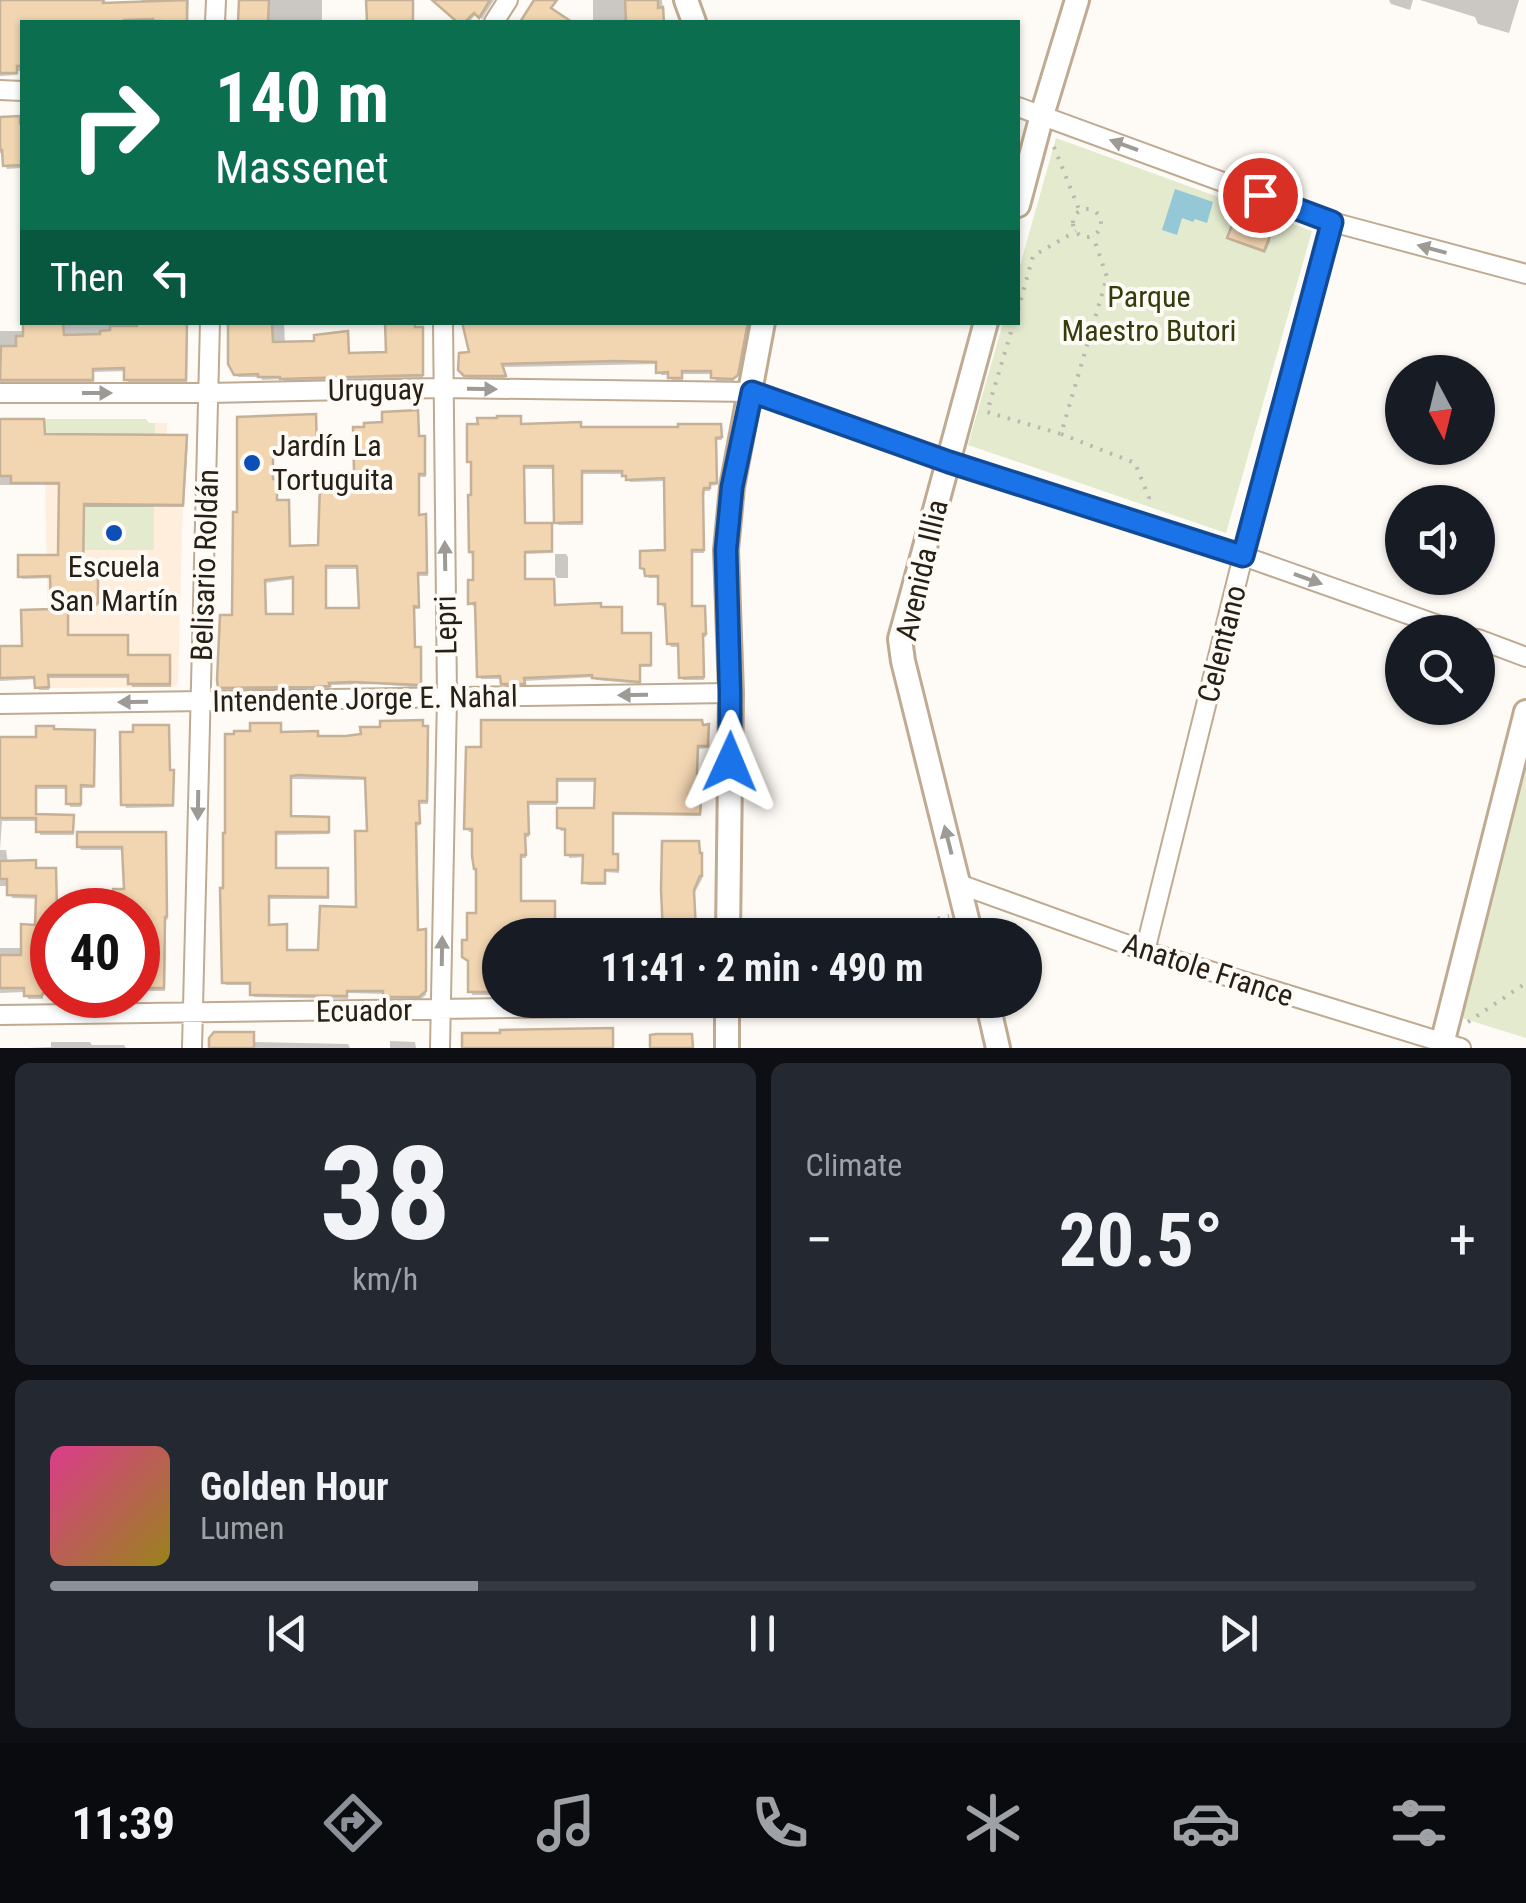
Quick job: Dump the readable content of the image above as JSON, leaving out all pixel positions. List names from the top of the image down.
{
  "streets": {
    "street": [
      "Uruguay",
      "Belisario Roldán",
      "Avenida Illia",
      "Lepri",
      "Celentano",
      "Intendente Jorge E. Nahal",
      "Anatole France",
      "Ecuador"
    ]
  },
  "crossings": [
    ["Uruguay", "Belisario Roldán"],
    ["Uruguay", "Avenida Illia"],
    ["Uruguay", "Lepri"],
    ["Uruguay", "Celentano"],
    ["Belisario Roldán", "Intendente Jorge E. Nahal"],
    ["Belisario Roldán", "Ecuador"],
    ["Avenida Illia", "Anatole France"],
    ["Lepri", "Intendente Jorge E. Nahal"],
    ["Lepri", "Ecuador"],
    ["Celentano", "Anatole France"]
  ],
  "one_way": [
    "Uruguay",
    "Belisario Roldán",
    "Lepri",
    "Intendente Jorge E. Nahal"
  ],
  "parks": ["Parque Maestro Butori"],
  "places": ["Jardín La Tortuguita", "Escuela San Martín"],
  "north": "bottom",
  "page": {
    "turn": ["140 m", "Massenet"],
    "then": "Then",
    "limit": "40",
    "trip": "11:41 · 2 min · 490 m",
    "tile": [
      ["38", "km/h"],
      "Climate"
    ],
    "heat": ["−", "20.5°", "+"],
    "song": ["Golden Hour", "Lumen"],
    "tabs": "11:39"
  }
}
